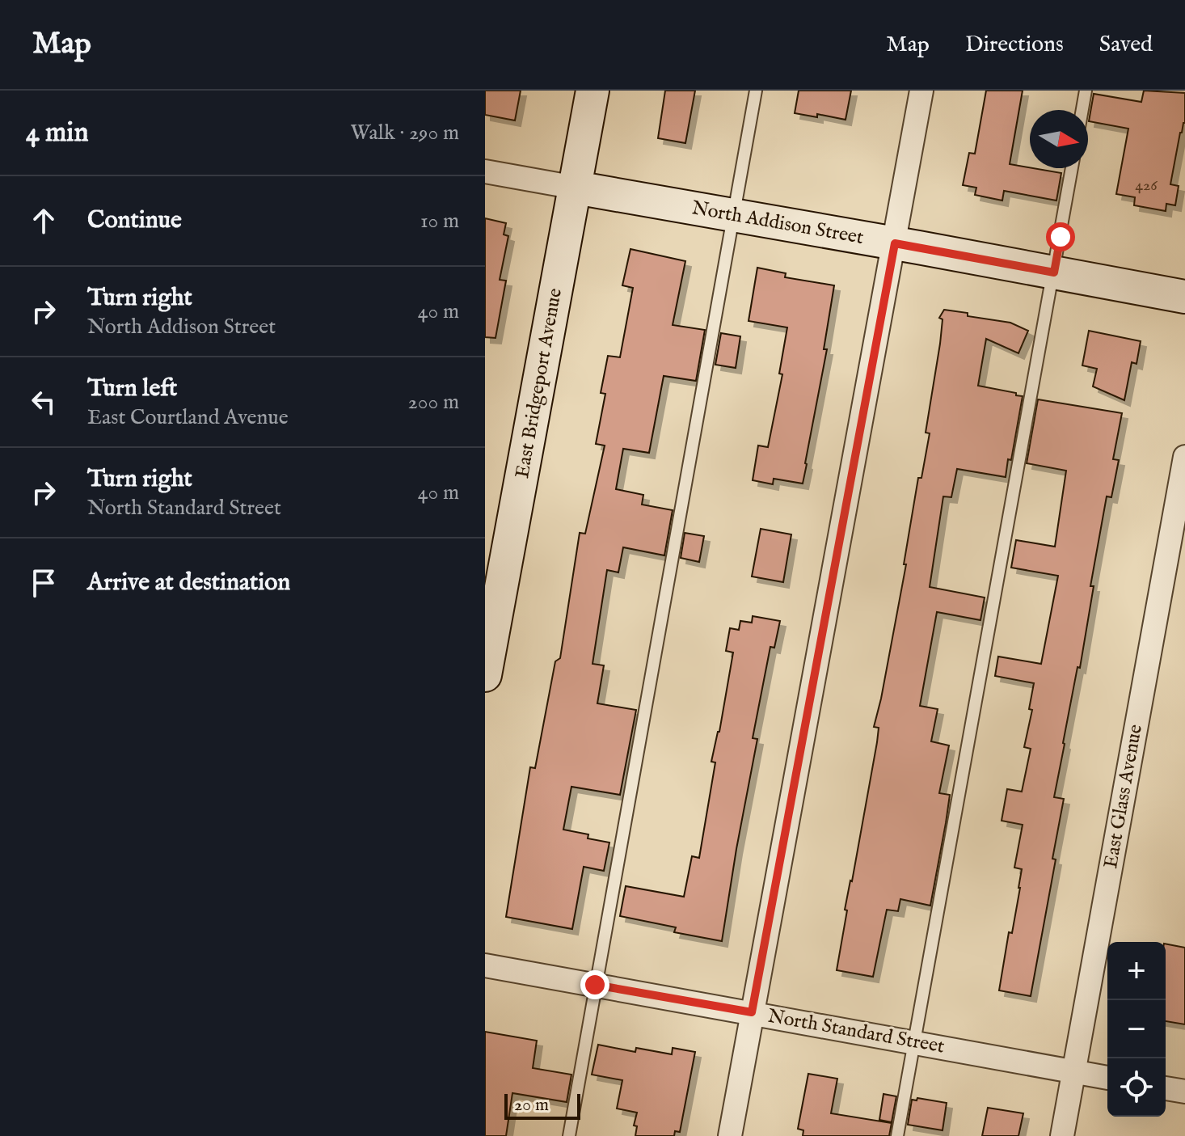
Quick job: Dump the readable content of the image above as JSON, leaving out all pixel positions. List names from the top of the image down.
{
  "streets": {
    "street": [
      "North Addison Street",
      "East Bridgeport Avenue",
      "East Glass Avenue",
      "North Standard Street"
    ]
  },
  "crossings": [
    ["North Addison Street", "East Bridgeport Avenue"],
    ["East Glass Avenue", "North Standard Street"]
  ],
  "house_numbers": ["426"],
  "scale_bar": "20 m",
  "north": "right",
  "page": {
    "header": "Map",
    "nav": ["Map", "Directions", "Saved"],
    "heading": ["4 min", "Walk · 290 m"],
    "list": [
      ["Continue", "10 m"],
      ["Turn right", "North Addison Street", "40 m"],
      ["Turn left", "East Courtland Avenue", "200 m"],
      ["Turn right", "North Standard Street", "40 m"],
      "Arrive at destination"
    ],
    "map_buttons": ["+", "−"],
    "scale": "20 m"
  }
}
